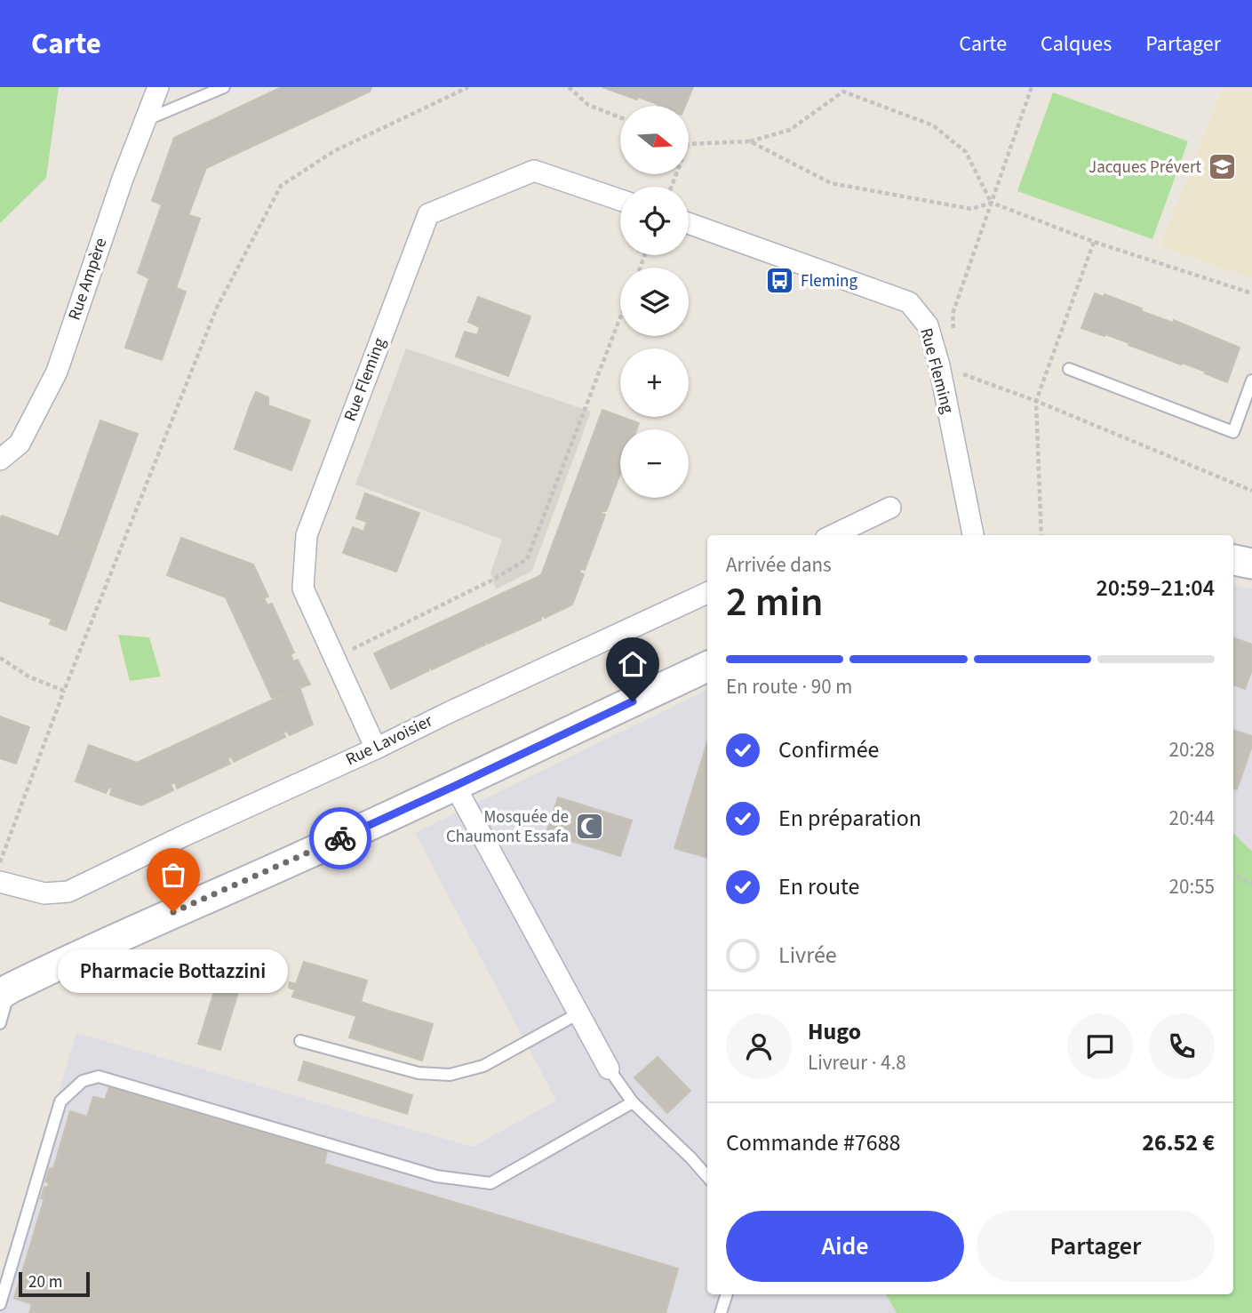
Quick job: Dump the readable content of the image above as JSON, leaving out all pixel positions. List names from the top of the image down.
{
  "streets": {
    "street": ["Rue Ampère", "Rue Fleming", "Rue Lavoisier"]
  },
  "crossings": [
    ["Rue Fleming", "Rue Lavoisier"]
  ],
  "places": {
    "school or university": ["Jacques Prévert"],
    "bus stop": ["Fleming"],
    "mosque": ["Mosquée de Chaumont Essafa"],
    "other": ["Pharmacie Bottazzini"]
  },
  "scale_bar": "20 m",
  "north": "right",
  "page": {
    "header": "Carte",
    "nav": ["Carte", "Calques", "Partager"],
    "map_buttons": ["+", "−"],
    "heading": ["2 min", "Arrivée dans", "20:59–21:04"],
    "panel": [
      "Hugo",
      "Livreur · 4.8",
      "Commande #7688",
      "26.52 €"
    ],
    "bar": "En route · 90 m",
    "list": [
      ["Confirmée", "20:28"],
      ["En préparation", "20:44"],
      ["En route", "20:55"],
      "Livrée"
    ],
    "bubble": "Pharmacie Bottazzini",
    "buttons": ["Aide", "Partager"],
    "scale": "20 m"
  }
}
